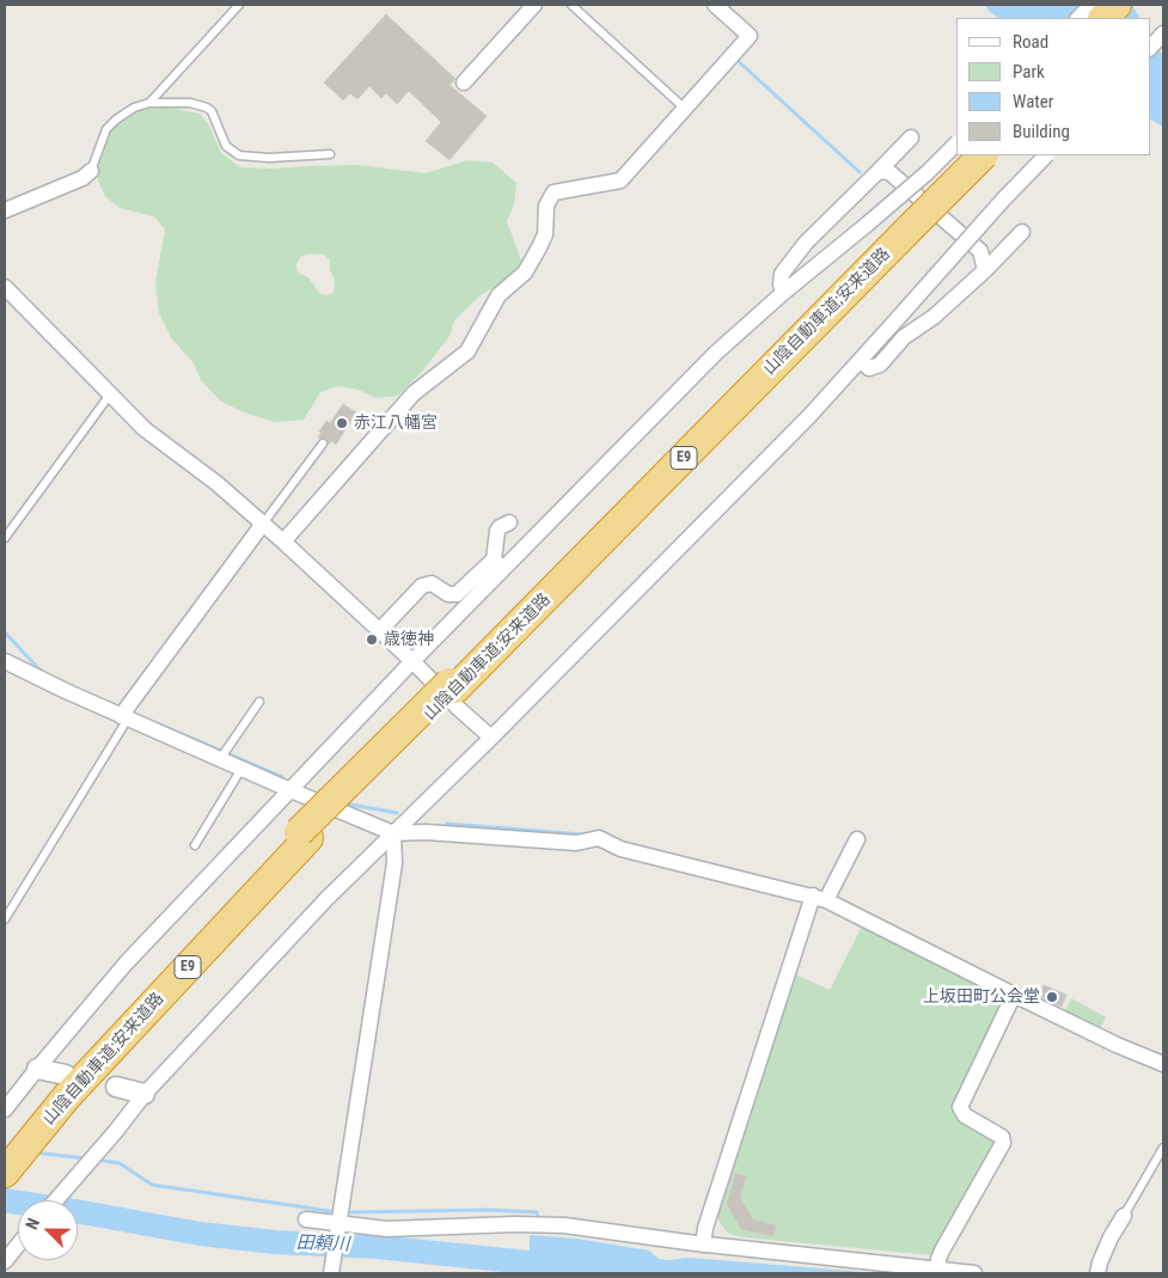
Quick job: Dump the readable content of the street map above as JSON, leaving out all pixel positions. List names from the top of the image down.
{
  "streets": {
    "highway": ["山陰自動車道;安来道路", "E9"]
  },
  "water": ["田頼川"],
  "places": ["赤江八幡宮", "歳徳神", "上坂田町公会堂"],
  "legend": [
    "Road",
    "Park",
    "Water",
    "Building"
  ],
  "north": "top left"
}
